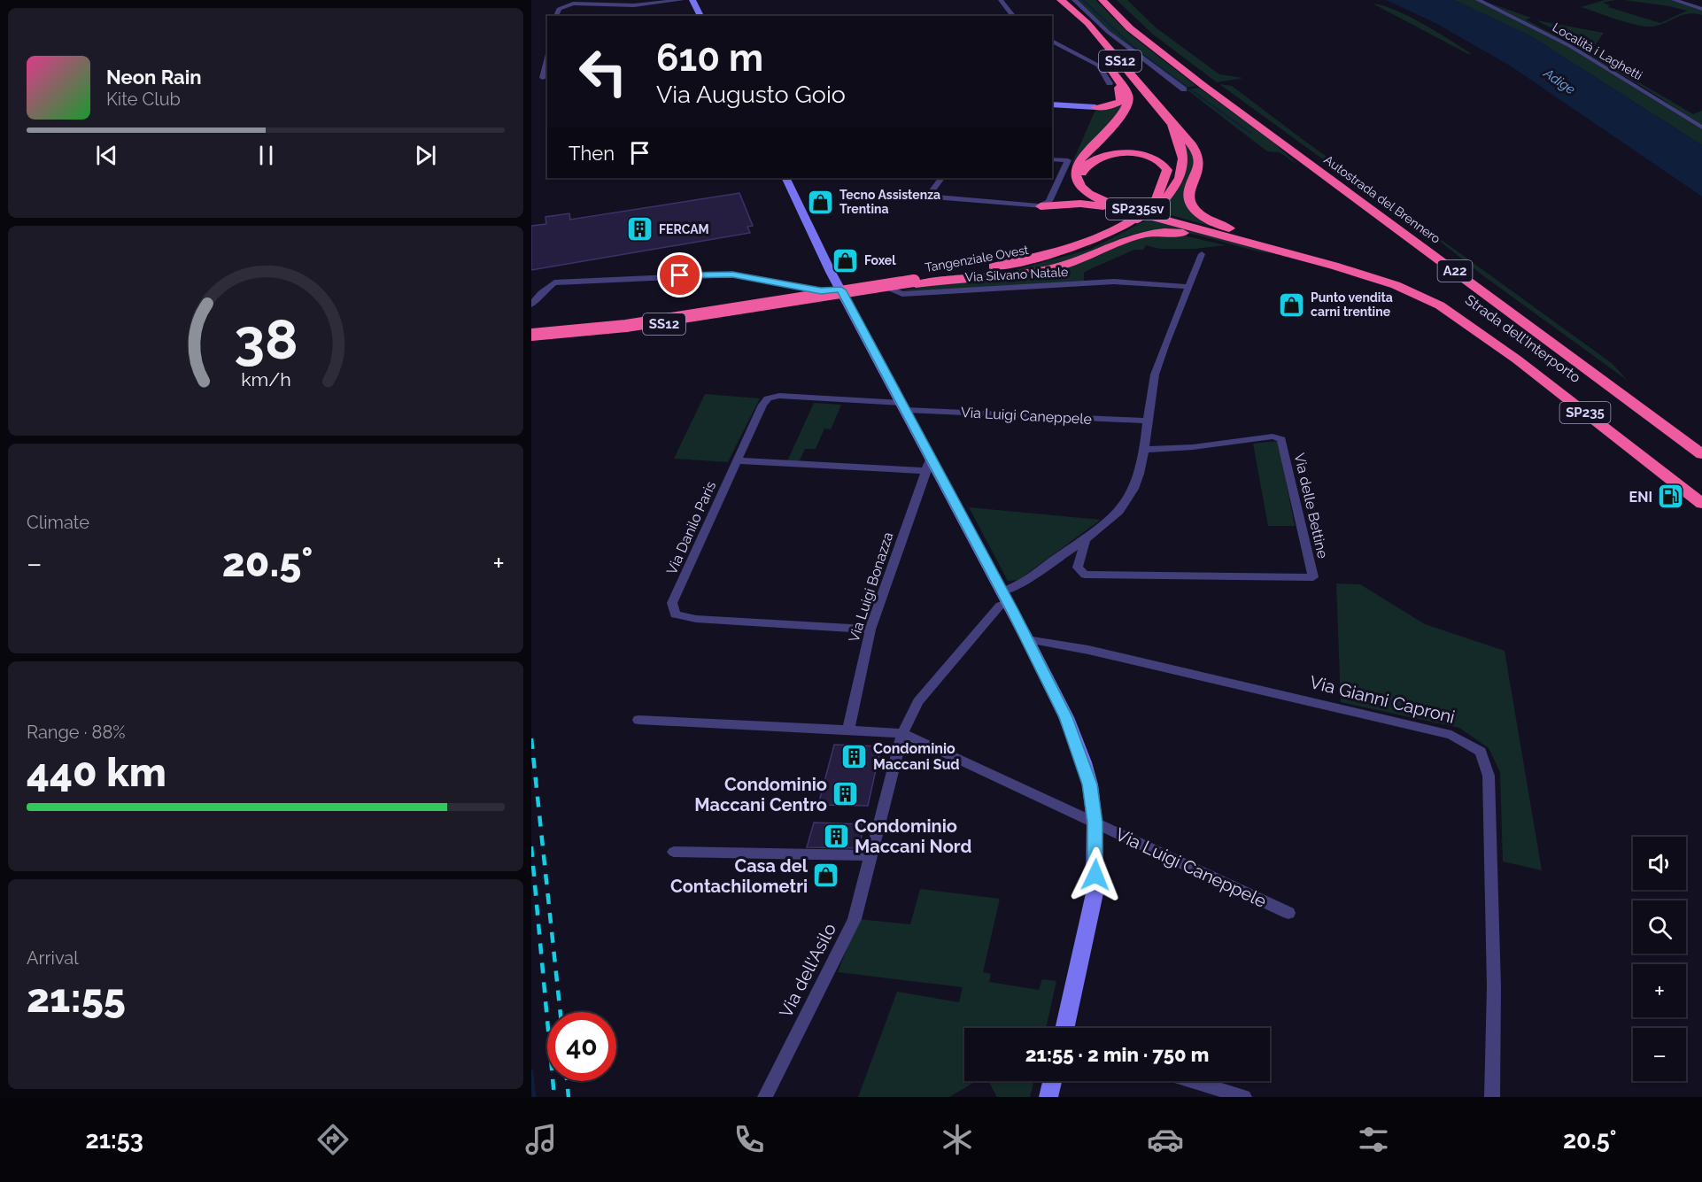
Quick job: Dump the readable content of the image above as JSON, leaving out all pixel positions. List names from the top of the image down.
{
  "streets": {
    "highway": [
      "SS12",
      "Autostrada del Brennero",
      "SP235sv",
      "Tangenziale Ovest",
      "A22",
      "Strada dell'Interporto",
      "SP235"
    ],
    "street": [
      "Località i Laghetti",
      "Via Silvano Natale",
      "Via Luigi Caneppele",
      "Via delle Bettine",
      "Via Danilo Paris",
      "Via Luigi Bonazza",
      "Via Gianni Caproni",
      "Via dell'Asilo"
    ]
  },
  "crossings": [
    ["SP235sv", "Tangenziale Ovest"],
    ["SP235sv", "Strada dell'Interporto"],
    ["Via Silvano Natale", "Via Luigi Caneppele"],
    ["Via Luigi Caneppele", "Via Danilo Paris"],
    ["Via Luigi Caneppele", "Via Luigi Bonazza"],
    ["Via Luigi Caneppele", "Via Gianni Caproni"],
    ["Via Luigi Caneppele", "Via dell'Asilo"],
    ["Via Danilo Paris", "Via Luigi Bonazza"]
  ],
  "water": ["Adige"],
  "places": {
    "shop": [
      "Tecno Assistenza Trentina",
      "Foxel",
      "Punto vendita carni trentine",
      "Casa del Contachilometri"
    ],
    "building": [
      "FERCAM",
      "Condominio Maccani Sud",
      "Condominio Maccani Centro",
      "Condominio Maccani Nord"
    ],
    "fuel station": ["ENI"]
  },
  "page": {
    "turn": ["610 m", "Via Augusto Goio"],
    "song": ["Neon Rain", "Kite Club"],
    "then": "Then",
    "tile": [
      "Climate",
      ["Range · 88%", "440 km"],
      ["Arrival", "21:55"]
    ],
    "heat": ["−", "20.5°", "+"],
    "map_buttons": ["+", "−"],
    "limit": "40",
    "trip": "21:55 · 2 min · 750 m",
    "tabs": ["21:53", "20.5°"],
    "gauge": ["38", "km/h"]
  }
}
